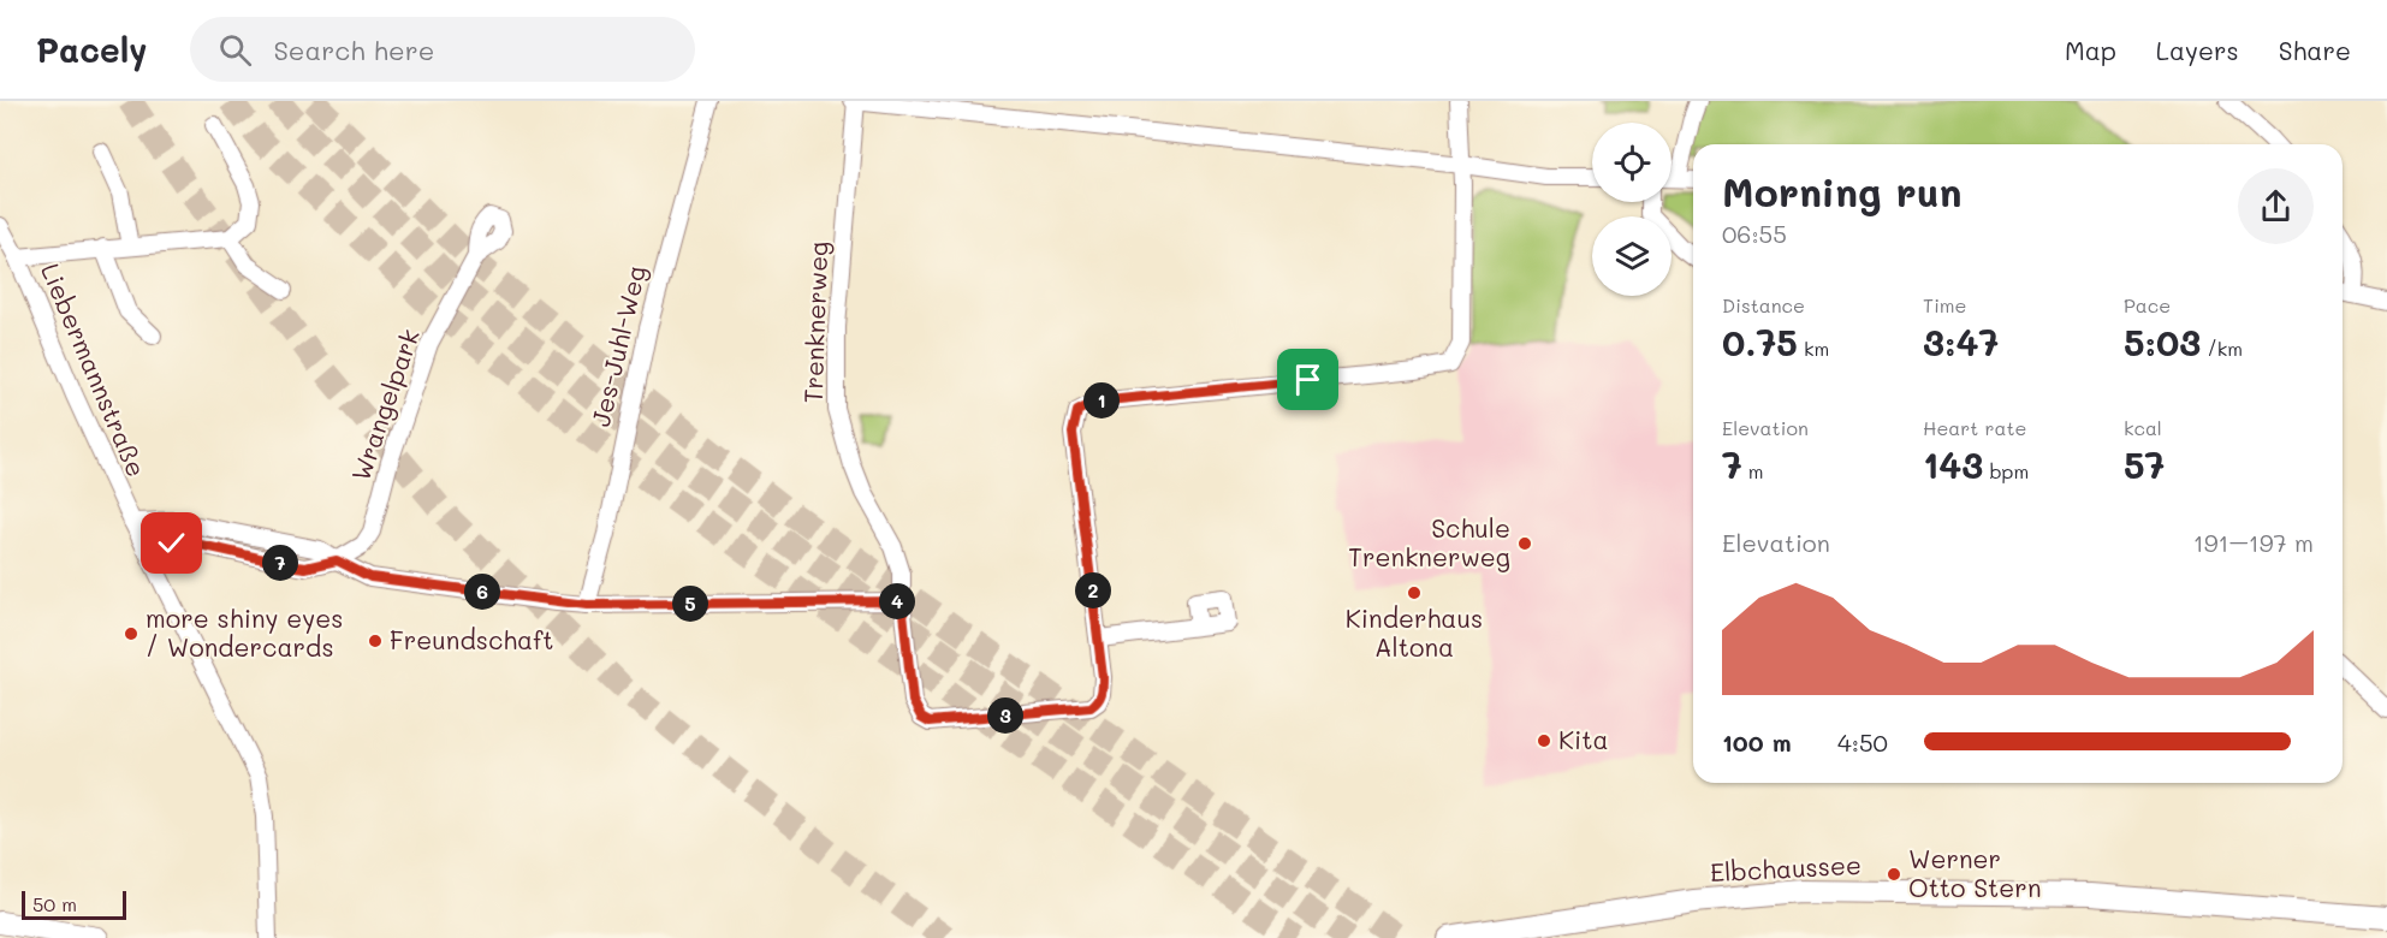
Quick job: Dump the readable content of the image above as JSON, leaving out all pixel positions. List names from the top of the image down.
{
  "streets": {
    "main road": ["Elbchaussee"],
    "street": [
      "Trenknerweg",
      "Jes-Juhl-Weg",
      "Liebermannstraße",
      "Wrangelpark"
    ]
  },
  "places": [
    "Schule Trenknerweg",
    "Kinderhaus Altona",
    "more shiny eyes / Wondercards",
    "Freundschaft",
    "Kita",
    "Werner Otto Stern"
  ],
  "scale_bar": "50 m",
  "page": {
    "header": "Pacely",
    "search": "Search here",
    "nav": ["Map", "Layers", "Share"],
    "heading": ["Morning run", "06:55"],
    "stats": [
      ["Distance", "0.75 km"],
      ["Time", "3:47"],
      ["Pace", "5:03 /km"],
      ["Elevation", "7 m"],
      ["Heart rate", "143 bpm"],
      ["kcal", "57"]
    ],
    "pins": [
      "1",
      "7",
      "2",
      "6",
      "4",
      "5",
      "3"
    ],
    "chart": ["Elevation", "191–197 m"],
    "list": [
      {
        "name": "100 m",
        "note": "4:50"
      }
    ],
    "scale": "50 m"
  }
}
